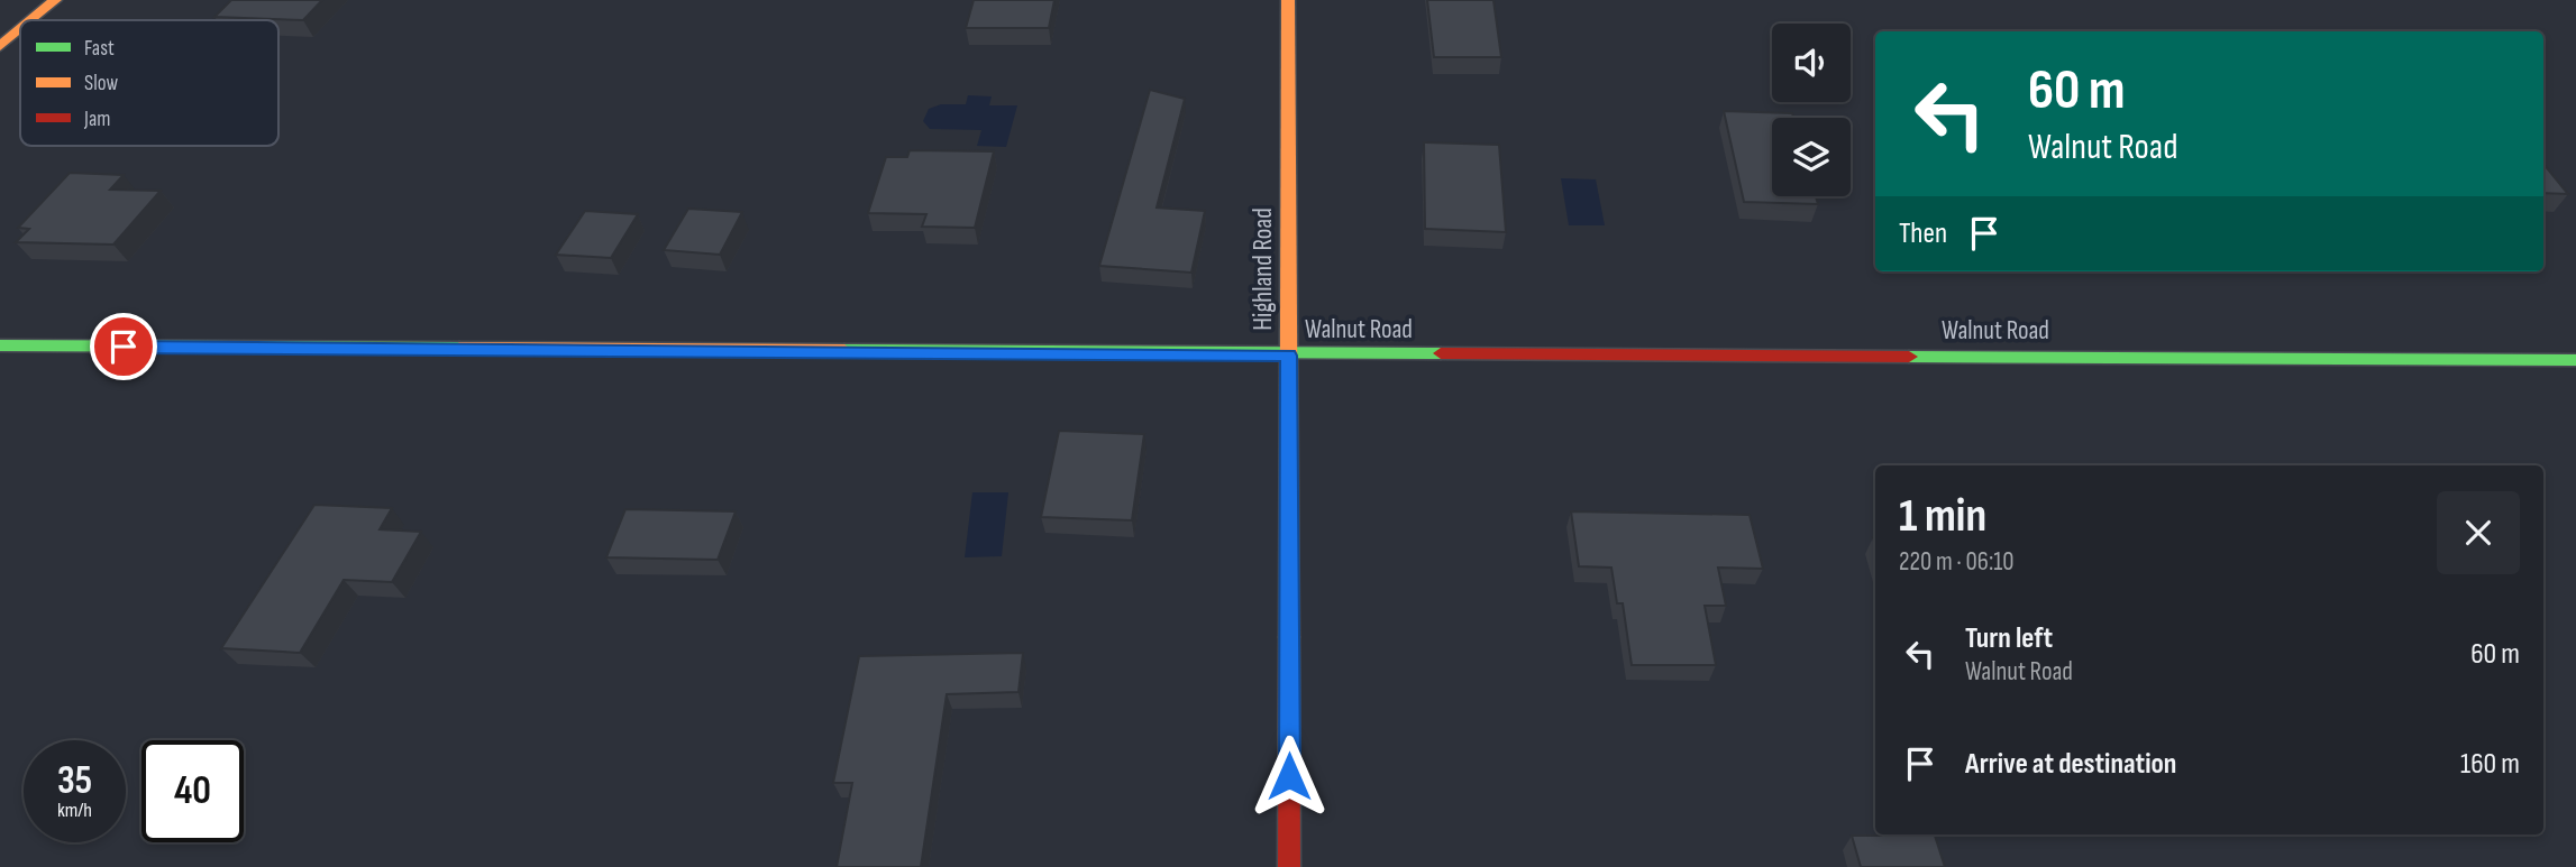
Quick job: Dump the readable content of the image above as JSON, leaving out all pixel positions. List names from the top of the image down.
{
  "streets": {
    "street": ["Highland Road", "Walnut Road"]
  },
  "crossings": [
    ["Highland Road", "Walnut Road"]
  ],
  "legend": ["Fast", "Slow", "Jam"],
  "page": {
    "turn": ["60 m", "Walnut Road"],
    "then": "Then",
    "heading": ["1 min", "220 m · 06:10"],
    "list": [
      {
        "name": "Turn left",
        "note": "Walnut Road",
        "value": "60 m"
      },
      {
        "name": "Arrive at destination",
        "value": "160 m"
      }
    ],
    "speed": "35 km/h",
    "limit": "40"
  }
}
